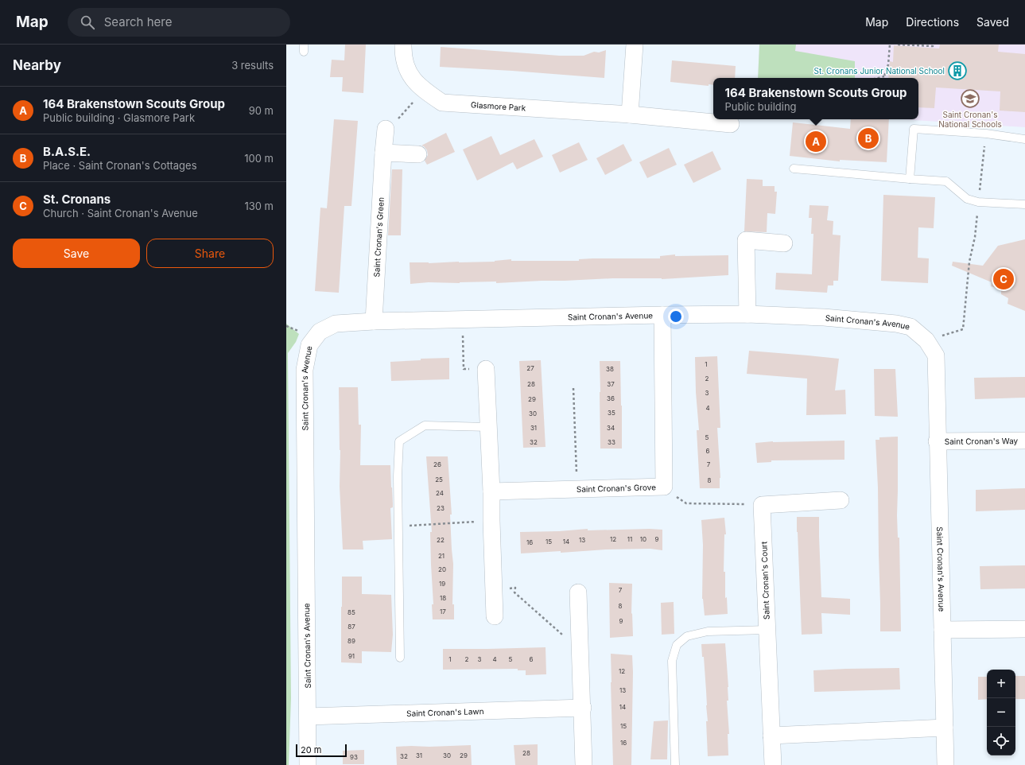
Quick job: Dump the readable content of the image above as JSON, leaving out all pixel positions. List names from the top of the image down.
{
  "streets": {
    "street": [
      "Glasmore Park",
      "Saint Cronan's Green",
      "Saint Cronan's Avenue",
      "Saint Cronan's Way",
      "Saint Cronan's Grove",
      "Saint Cronan's Court",
      "Saint Cronan's Lawn"
    ]
  },
  "crossings": [
    ["Saint Cronan's Green", "Saint Cronan's Avenue"],
    ["Saint Cronan's Avenue", "Saint Cronan's Way"],
    ["Saint Cronan's Avenue", "Saint Cronan's Grove"],
    ["Saint Cronan's Avenue", "Saint Cronan's Lawn"]
  ],
  "places": {
    "building": ["St. Cronans Junior National School"],
    "school or university": ["Saint Cronan's National Schools"]
  },
  "house_numbers": [
    "1",
    "27",
    "38",
    "2",
    "28",
    "37",
    "3",
    "36",
    "29",
    "4",
    "35",
    "30",
    "31",
    "34",
    "5",
    "32",
    "33",
    "6",
    "26",
    "7",
    "25",
    "8",
    "24",
    "23",
    "12",
    "11",
    "10",
    "9",
    "22",
    "13",
    "15",
    "14",
    "16",
    "21",
    "20",
    "19",
    "7",
    "18",
    "8",
    "17",
    "85",
    "9",
    "87",
    "89",
    "91",
    "1",
    "2",
    "3",
    "4",
    "5",
    "6",
    "12",
    "13",
    "14",
    "15",
    "16",
    "28",
    "31",
    "30",
    "29",
    "32",
    "93"
  ],
  "scale_bar": "20 m",
  "page": {
    "header": "Map",
    "search": "Search here",
    "nav": ["Map", "Directions", "Saved"],
    "heading": ["Nearby", "3 results"],
    "popup": ["164 Brakenstown Scouts Group", "Public building"],
    "list": [
      {
        "mark": "A",
        "name": "164 Brakenstown Scouts Group",
        "note": "Public building · Glasmore Park",
        "value": "90 m"
      },
      {
        "mark": "B",
        "name": "B.A.S.E.",
        "note": "Place · Saint Cronan's Cottages",
        "value": "100 m"
      },
      {
        "mark": "C",
        "name": "St. Cronans",
        "note": "Church · Saint Cronan's Avenue",
        "value": "130 m"
      }
    ],
    "pins": ["B", "A", "C"],
    "buttons": ["Save", "Share"],
    "map_buttons": ["+", "−"],
    "scale": "20 m"
  }
}
